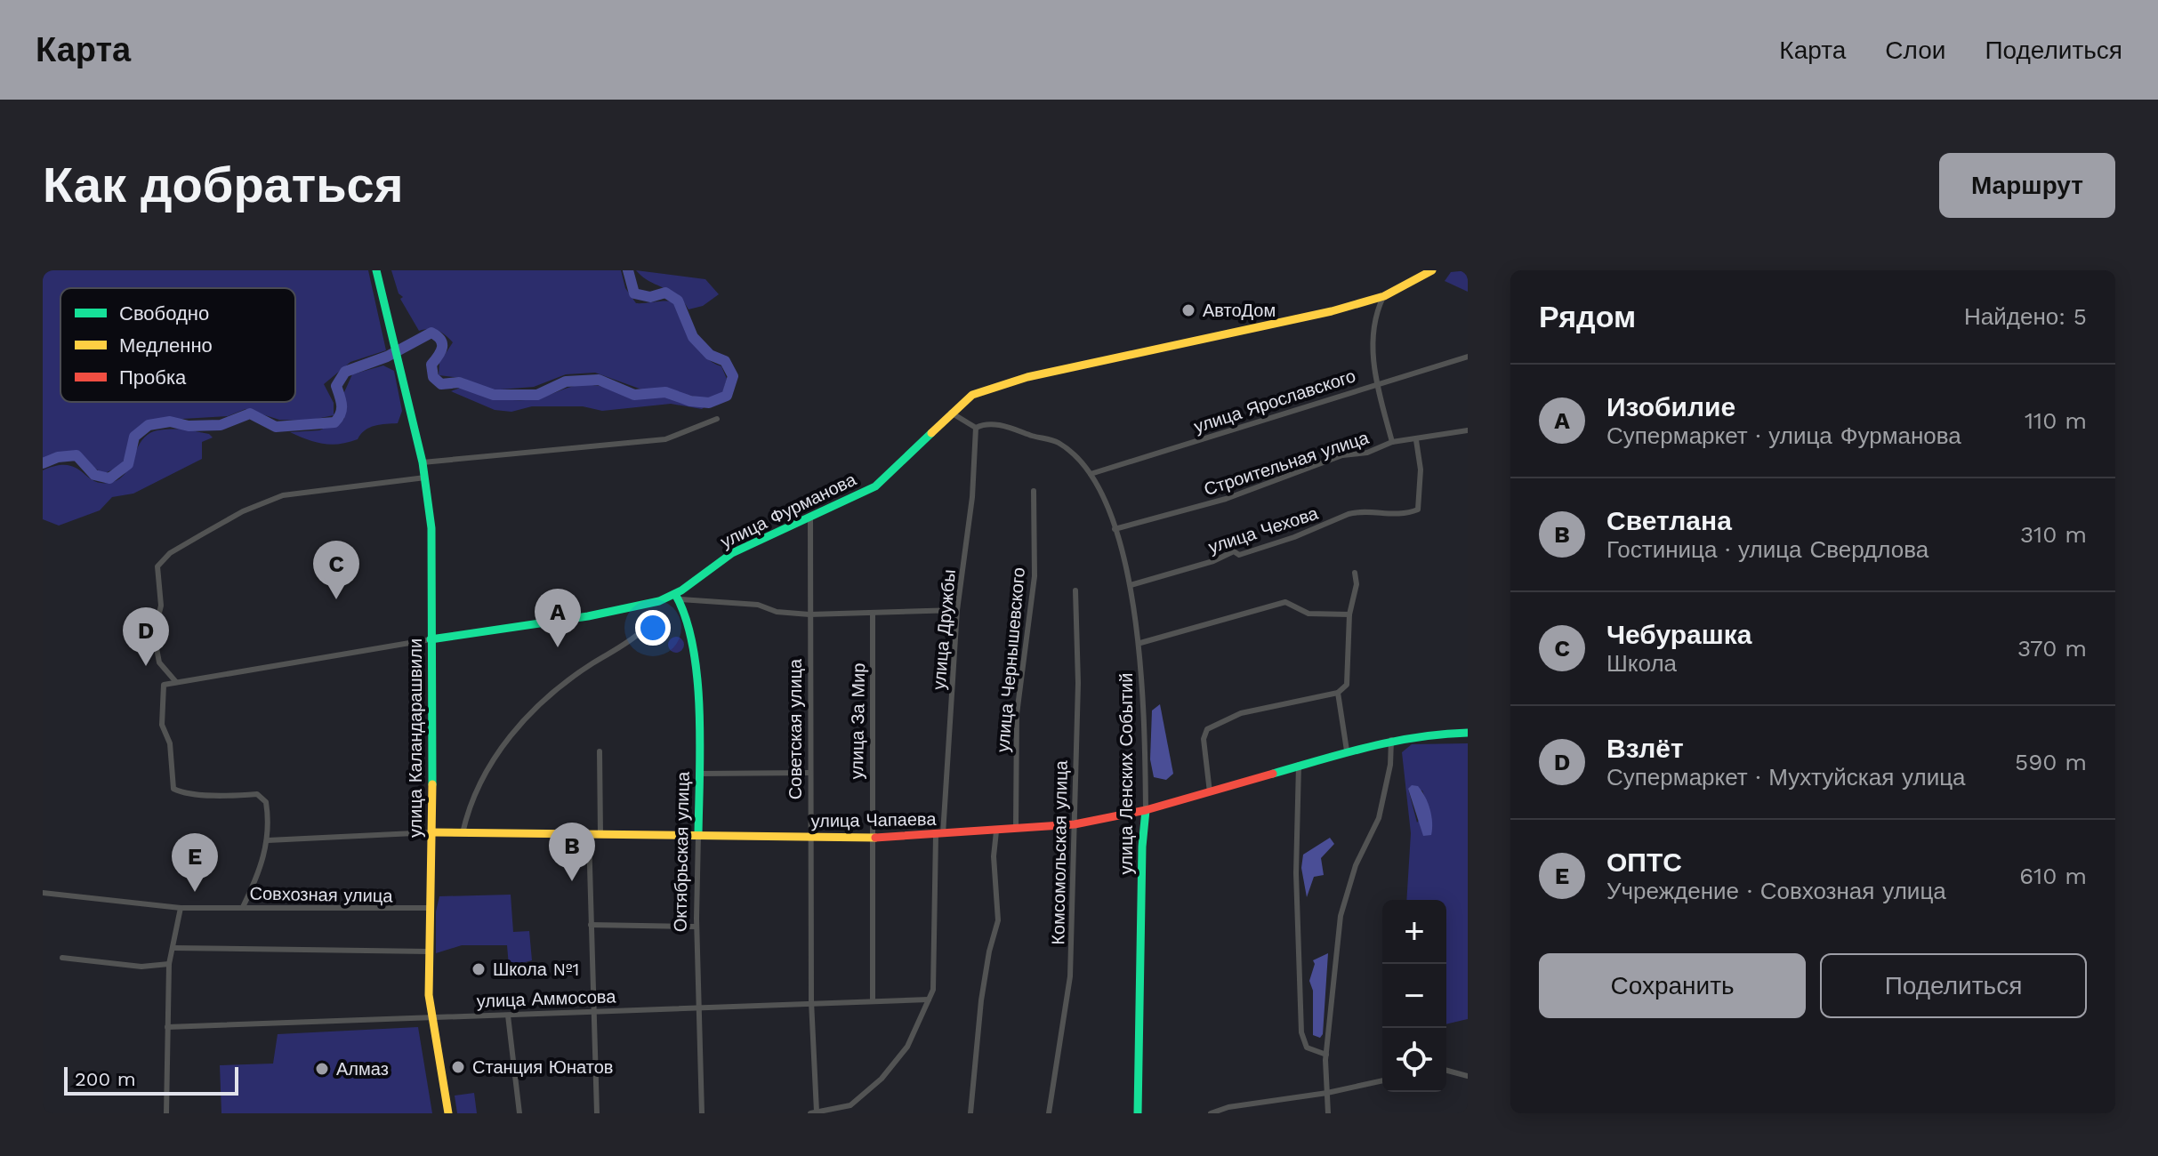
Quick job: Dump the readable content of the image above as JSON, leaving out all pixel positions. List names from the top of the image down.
{
  "streets": {
    "main road": [
      "улица Фурманова",
      "улица Каландарашвили",
      "улица Ленских Событий",
      "улица Чапаева",
      "Октябрьская улица"
    ],
    "street": [
      "улица Ярославского",
      "Строительная улица",
      "улица Чехова",
      "улица Дружбы",
      "улица Чернышевского",
      "улица За Мир",
      "Советская улица",
      "Комсомольская улица",
      "Совхозная улица",
      "улица Аммосова"
    ]
  },
  "crossings": [
    ["улица Ярославского", "улица Ленских Событий"],
    ["Строительная улица", "улица Чехова"],
    ["Строительная улица", "улица Ленских Событий"],
    ["улица Фурманова", "Советская улица"],
    ["улица Фурманова", "улица Каландарашвили"],
    ["улица Фурманова", "улица Чапаева"],
    ["улица Фурманова", "Октябрьская улица"],
    ["улица Чехова", "улица Ленских Событий"],
    ["улица Дружбы", "Советская улица"],
    ["улица Дружбы", "улица Ленских Событий"],
    ["улица Дружбы", "улица Чапаева"],
    ["улица Дружбы", "улица Аммосова"],
    ["улица Чернышевского", "улица Чапаева"],
    ["улица За Мир", "улица Чапаева"],
    ["улица За Мир", "улица Аммосова"],
    ["Советская улица", "улица Чапаева"],
    ["Советская улица", "улица Аммосова"],
    ["улица Каландарашвили", "улица Чапаева"],
    ["улица Каландарашвили", "Совхозная улица"],
    ["улица Каландарашвили", "улица Аммосова"],
    ["улица Ленских Событий", "улица Чапаева"],
    ["улица Чапаева", "Октябрьская улица"],
    ["улица Чапаева", "Комсомольская улица"],
    ["Октябрьская улица", "улица Аммосова"]
  ],
  "places": [
    "АвтоДом",
    "Школа №1",
    "Станция Юнатов",
    "Алмаз"
  ],
  "legend": ["Свободно", "Медленно", "Пробка"],
  "scale_bar": "200 m",
  "page": {
    "header": "Карта",
    "nav": ["Карта", "Слои", "Поделиться"],
    "buttons": [
      "Маршрут",
      ["Сохранить", "Поделиться"]
    ],
    "title": "Как добраться",
    "heading": ["Рядом", "Найдено: 5"],
    "list": [
      {
        "mark": "A",
        "name": "Изобилие",
        "note": "Супермаркет · улица Фурманова",
        "value": "110 m"
      },
      {
        "mark": "B",
        "name": "Светлана",
        "note": "Гостиница · улица Свердлова",
        "value": "310 m"
      },
      {
        "mark": "C",
        "name": "Чебурашка",
        "note": "Школа",
        "value": "370 m"
      },
      {
        "mark": "D",
        "name": "Взлёт",
        "note": "Супермаркет · Мухтуйская улица",
        "value": "590 m"
      },
      {
        "mark": "E",
        "name": "ОПТС",
        "note": "Учреждение · Совхозная улица",
        "value": "610 m"
      }
    ],
    "pins": [
      "C",
      "A",
      "D",
      "B",
      "E"
    ],
    "map_buttons": ["+", "−"],
    "scale": "200 m"
  }
}
